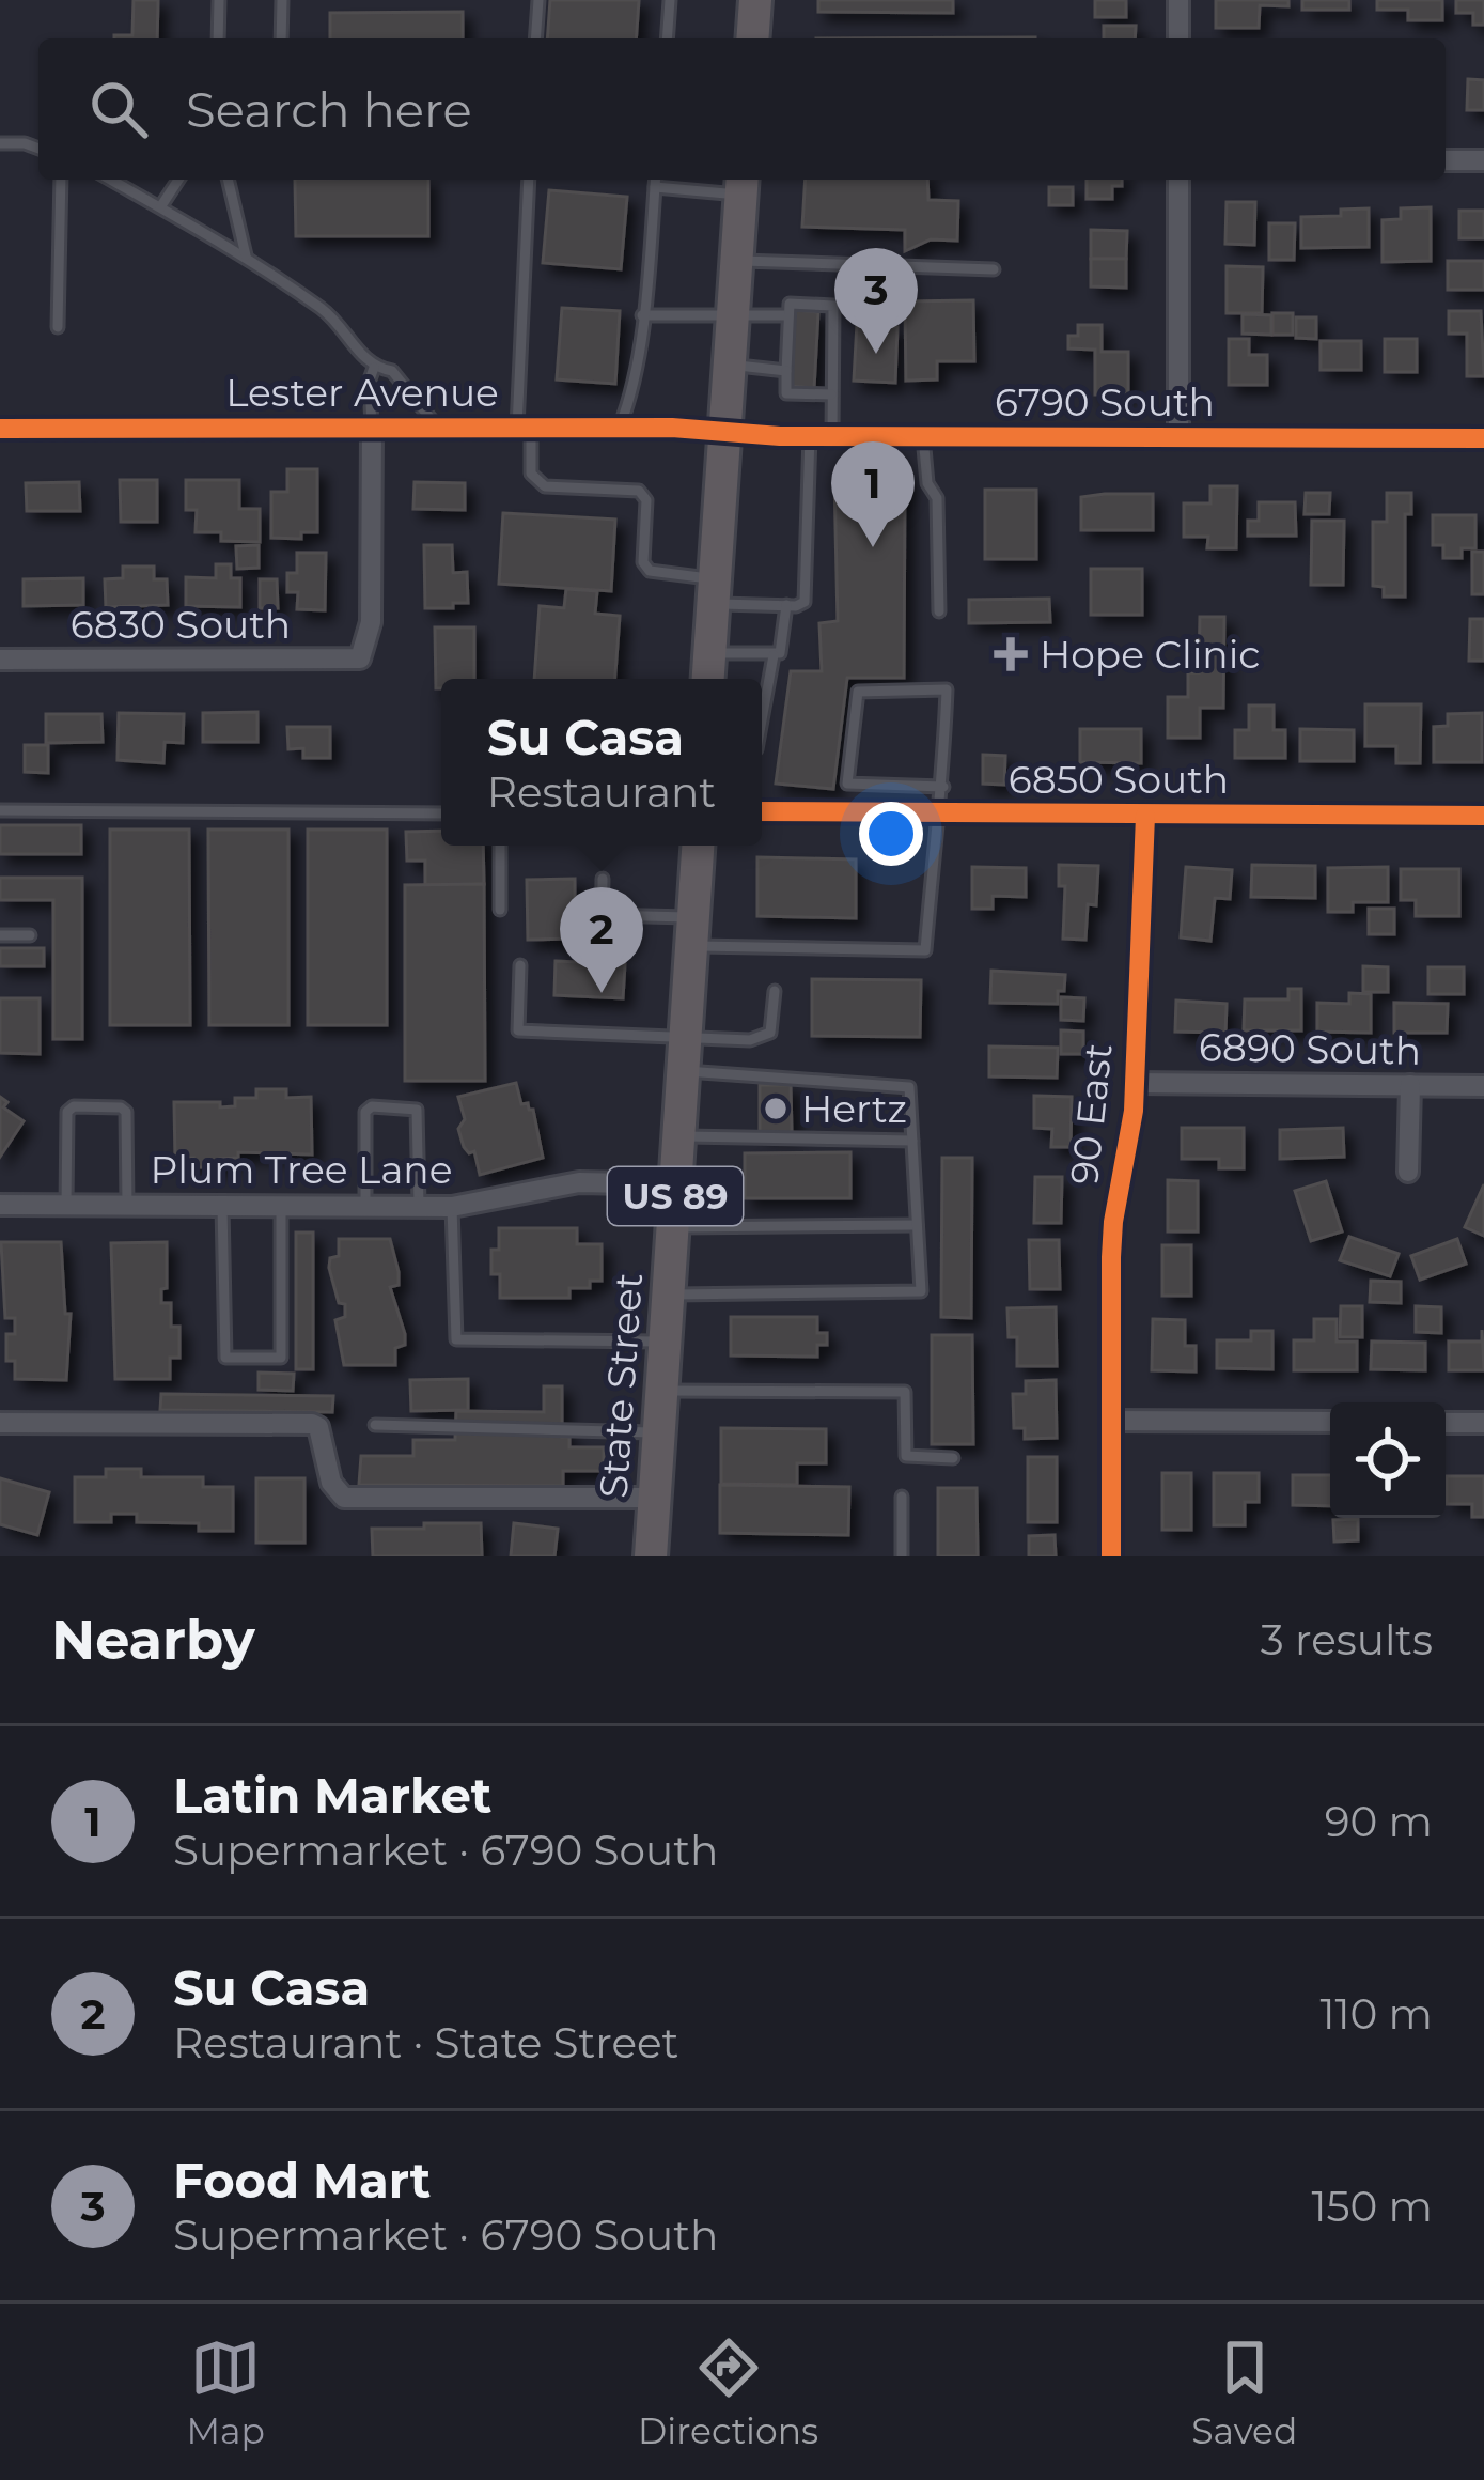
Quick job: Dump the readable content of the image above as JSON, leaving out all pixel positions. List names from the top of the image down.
{
  "streets": {
    "main road": ["US 89", "State Street"],
    "street": [
      "Lester Avenue",
      "6790 South",
      "6830 South",
      "6850 South",
      "6890 South",
      "90 East",
      "Plum Tree Lane"
    ]
  },
  "crossings": [
    ["Lester Avenue", "6790 South"],
    ["Lester Avenue", "6830 South"],
    ["6850 South", "90 East"],
    ["6890 South", "90 East"],
    ["Plum Tree Lane", "State Street"]
  ],
  "places": {
    "health": ["Hope Clinic"],
    "other": ["Hertz"]
  },
  "page": {
    "search": "Search here",
    "pins": ["3", "1", "2"],
    "popup": ["Su Casa", "Restaurant"],
    "heading": ["Nearby", "3 results"],
    "list": [
      {
        "mark": "1",
        "name": "Latin Market",
        "note": "Supermarket · 6790 South",
        "value": "90 m"
      },
      {
        "mark": "2",
        "name": "Su Casa",
        "note": "Restaurant · State Street",
        "value": "110 m"
      },
      {
        "mark": "3",
        "name": "Food Mart",
        "note": "Supermarket · 6790 South",
        "value": "150 m"
      }
    ],
    "nav": ["Map", "Directions", "Saved"]
  }
}
